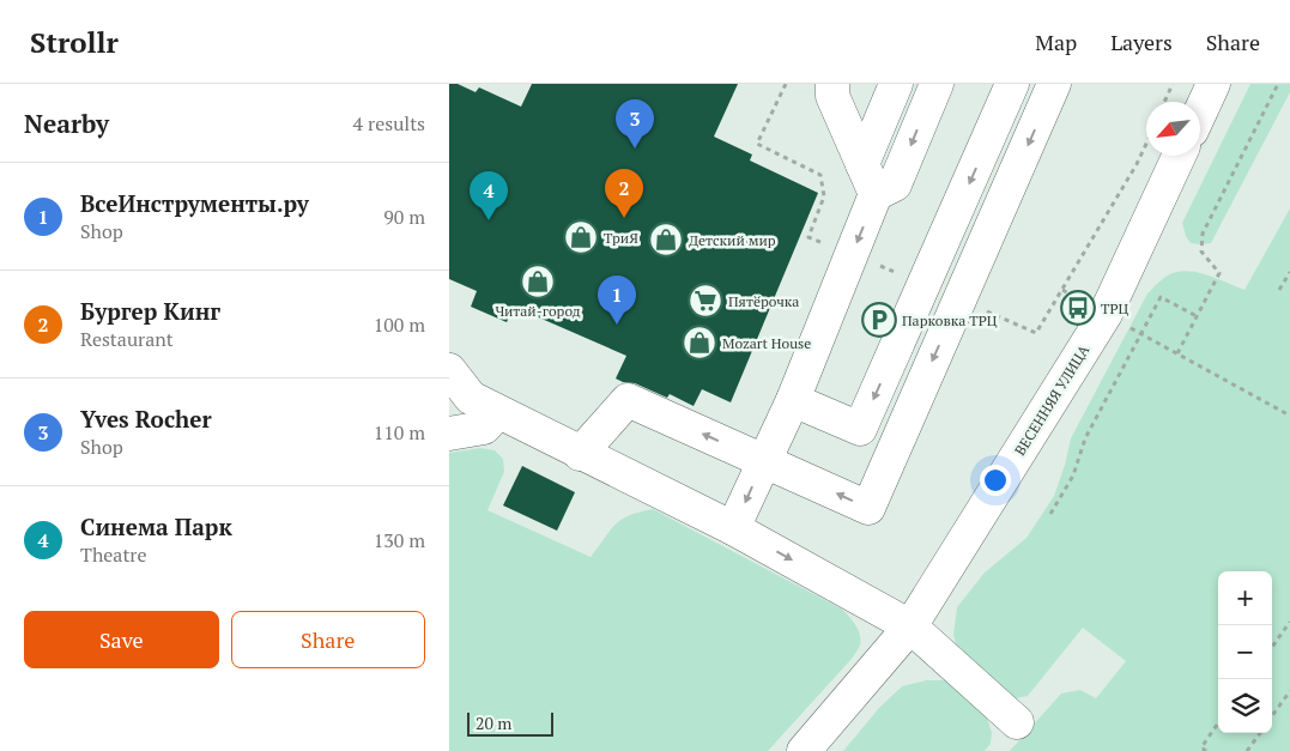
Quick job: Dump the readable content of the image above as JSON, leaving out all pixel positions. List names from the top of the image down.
{
  "streets": {
    "street": ["ВЕСЕННЯЯ УЛИЦА"]
  },
  "places": {
    "shop": [
      "ТриЯ",
      "Детский мир",
      "Читай-город",
      "Mozart House"
    ],
    "supermarket": ["Пятёрочка"],
    "bus stop": ["ТРЦ"],
    "parking": ["Парковка ТРЦ"]
  },
  "scale_bar": "20 m",
  "north": "bottom left",
  "page": {
    "header": "Strollr",
    "nav": ["Map", "Layers", "Share"],
    "heading": ["Nearby", "4 results"],
    "pins": [
      "3",
      "2",
      "4",
      "1"
    ],
    "list": [
      {
        "mark": "1",
        "name": "ВсеИнструменты.ру",
        "note": "Shop",
        "value": "90 m"
      },
      {
        "mark": "2",
        "name": "Бургер Кинг",
        "note": "Restaurant",
        "value": "100 m"
      },
      {
        "mark": "3",
        "name": "Yves Rocher",
        "note": "Shop",
        "value": "110 m"
      },
      {
        "mark": "4",
        "name": "Синема Парк",
        "note": "Theatre",
        "value": "130 m"
      }
    ],
    "map_buttons": ["+", "−"],
    "buttons": ["Save", "Share"],
    "scale": "20 m"
  }
}
